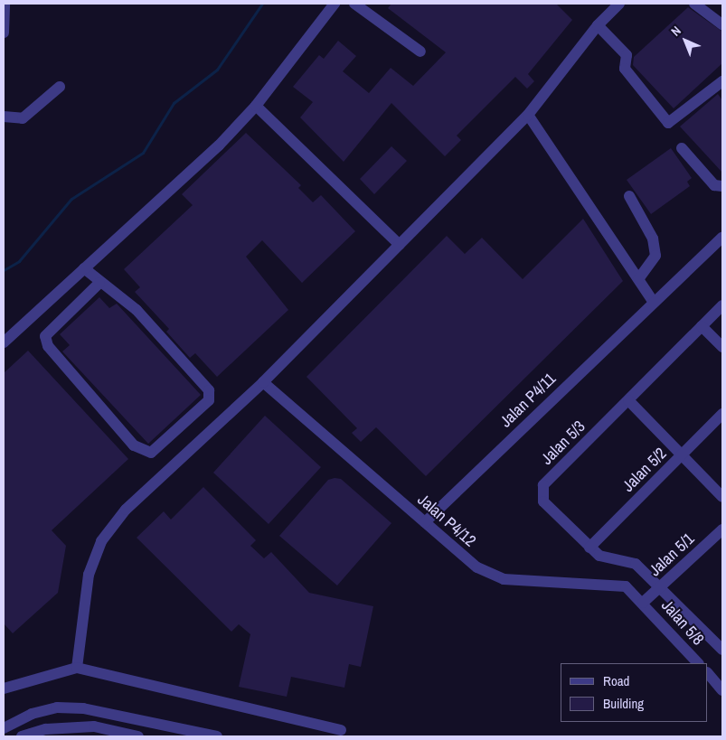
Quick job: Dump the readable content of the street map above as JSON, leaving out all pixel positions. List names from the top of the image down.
{
  "streets": {
    "street": [
      "Jalan P4/11",
      "Jalan 5/3",
      "Jalan 5/2",
      "Jalan P4/12",
      "Jalan 5/1",
      "Jalan 5/8"
    ]
  },
  "crossings": [
    ["Jalan P4/11", "Jalan P4/12"],
    ["Jalan 5/3", "Jalan 5/2"],
    ["Jalan 5/3", "Jalan 5/1"],
    ["Jalan P4/12", "Jalan 5/1"],
    ["Jalan P4/12", "Jalan 5/8"],
    ["Jalan 5/1", "Jalan 5/8"]
  ],
  "legend": ["Road", "Building"],
  "north": "top left"
}
